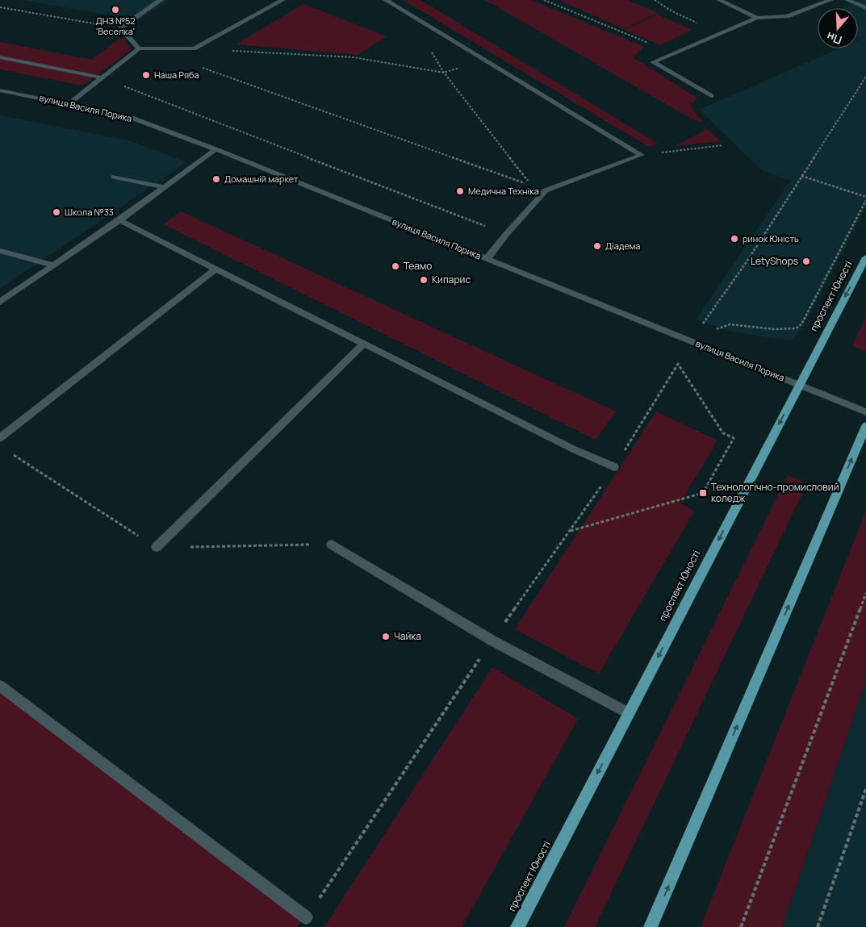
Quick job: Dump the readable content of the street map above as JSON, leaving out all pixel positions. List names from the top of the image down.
{
  "streets": {
    "main road": ["проспект Юності"],
    "street": ["вулиця Василя Порика"]
  },
  "crossings": [
    ["вулиця Василя Порика", "проспект Юності"]
  ],
  "one_way": ["проспект Юності"],
  "places": {
    "other": [
      "ДНЗ №52 'Веселка'",
      "Наша Ряба",
      "Домашній маркет",
      "Медична Техніка",
      "Школа №33",
      "ринок Юність",
      "Діадема",
      "LetyShops",
      "Теамо",
      "Кипарис",
      "Чайка"
    ],
    "transit": ["Технологічно-промисловий коледж"]
  },
  "north": "bottom"
}
